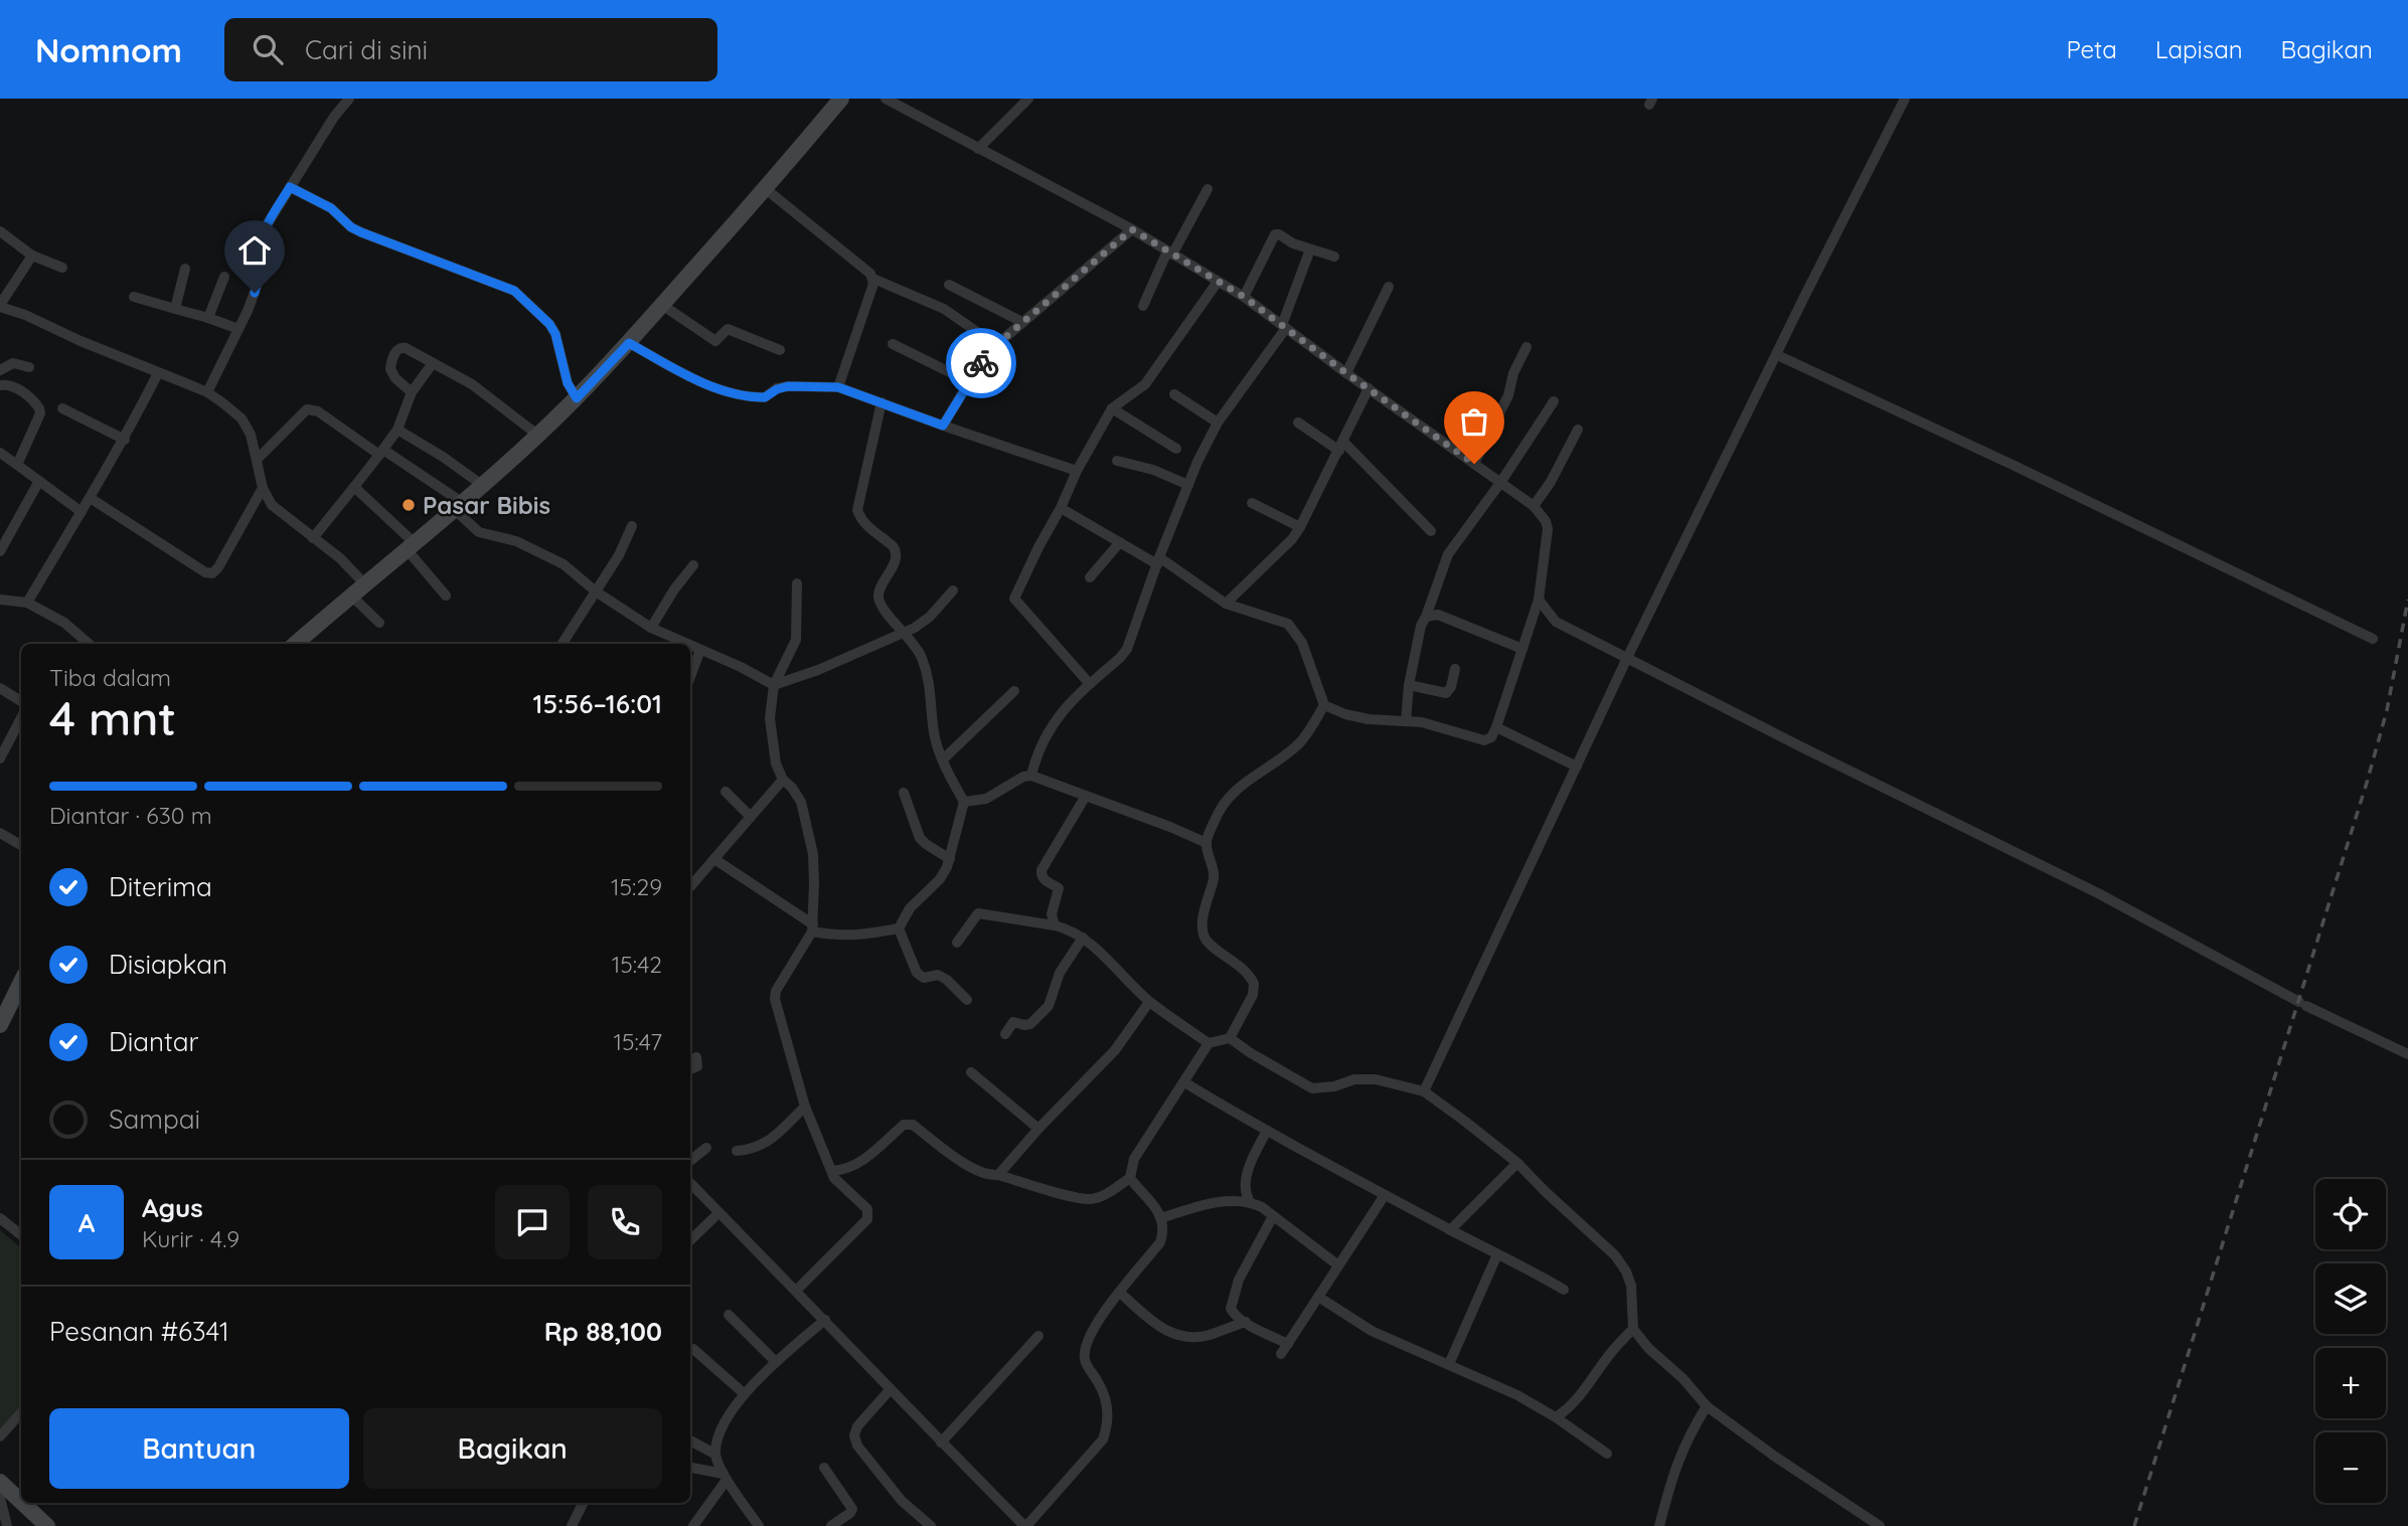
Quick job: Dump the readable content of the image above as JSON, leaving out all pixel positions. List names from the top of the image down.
{
  "places": ["Pasar Bibis"],
  "page": {
    "header": "Nomnom",
    "search": "Cari di sini",
    "nav": ["Peta", "Lapisan", "Bagikan"],
    "heading": ["4 mnt", "Tiba dalam", "15:56–16:01"],
    "panel": [
      "Agus",
      "Kurir · 4.9",
      "Pesanan #6341",
      "Rp 88,100"
    ],
    "bar": "Diantar · 630 m",
    "list": [
      ["Diterima", "15:29"],
      ["Disiapkan", "15:42"],
      ["Diantar", "15:47"],
      "Sampai"
    ],
    "map_buttons": ["+", "−"],
    "round": "A",
    "buttons": ["Bantuan", "Bagikan"]
  }
}
